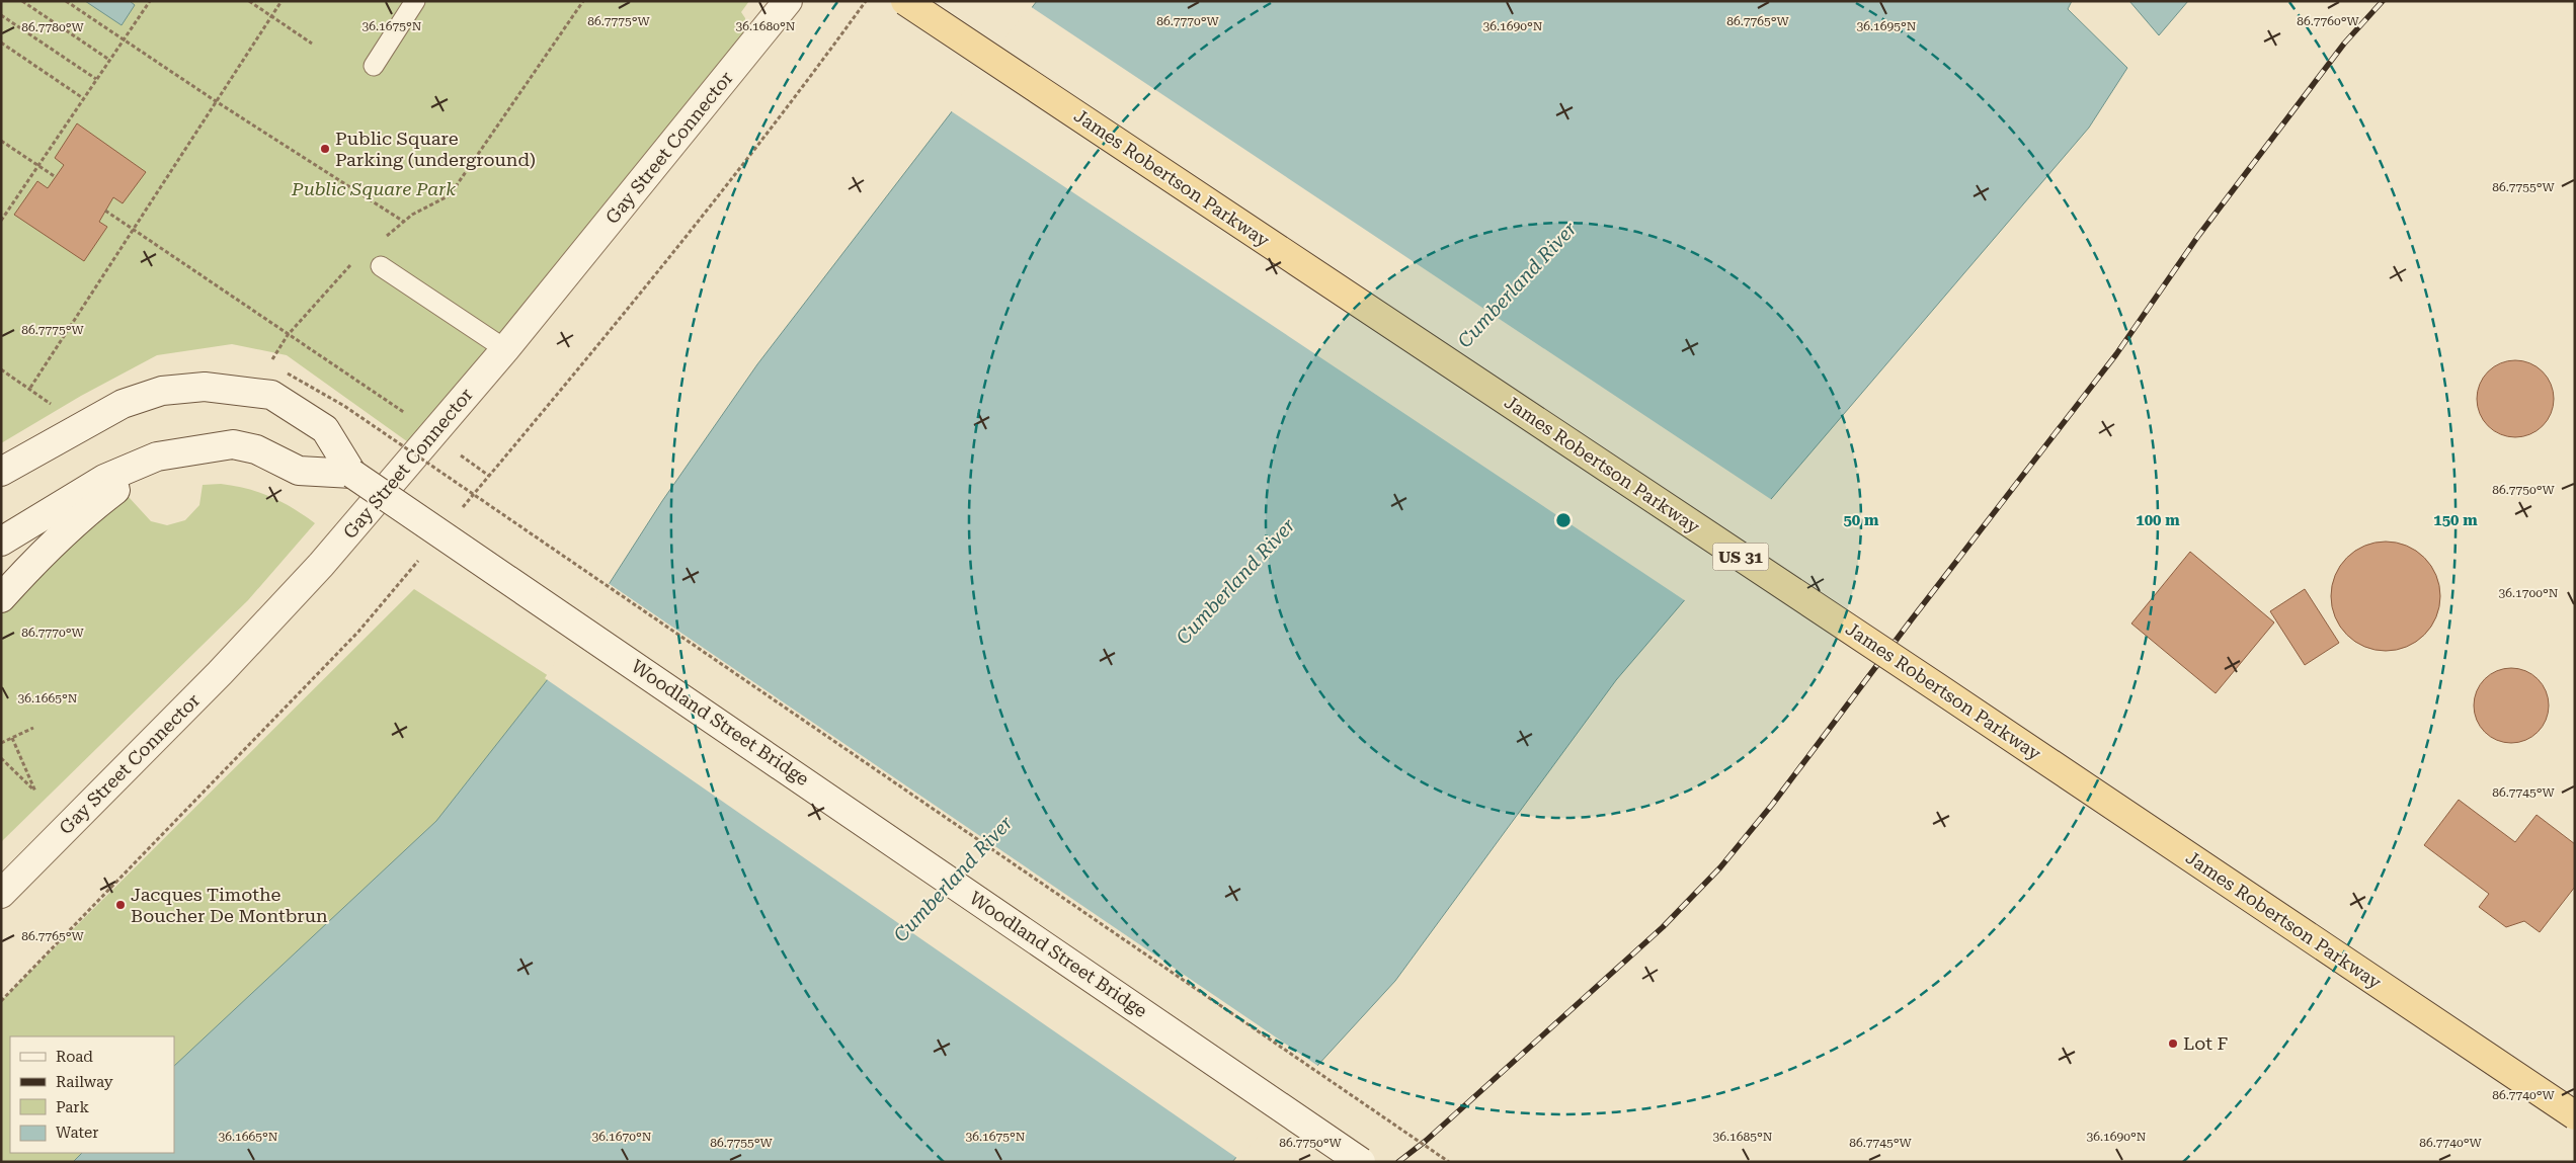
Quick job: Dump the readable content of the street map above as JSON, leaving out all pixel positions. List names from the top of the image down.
{
  "streets": {
    "main road": [
      "Gay Street Connector",
      "James Robertson Parkway",
      "US 31",
      "Woodland Street Bridge"
    ]
  },
  "water": ["Cumberland River"],
  "parks": ["Public Square Park"],
  "places": ["Public Square Parking (underground)", "Jacques Timothe Boucher De Montbrun", "Lot F"],
  "legend": [
    "Road",
    "Railway",
    "Park",
    "Water"
  ],
  "coordinates": [
    "86.7775°W",
    "86.7770°W",
    "86.7765°W",
    "86.7760°W",
    "36.1675°N",
    "36.1680°N",
    "36.1690°N",
    "36.1695°N",
    "86.7780°W",
    "86.7755°W",
    "86.7750°W",
    "36.1700°N",
    "36.1665°N",
    "86.7745°W",
    "86.7740°W",
    "36.1670°N",
    "36.1685°N"
  ],
  "rings": ["50 m", "100 m", "150 m"]
}
